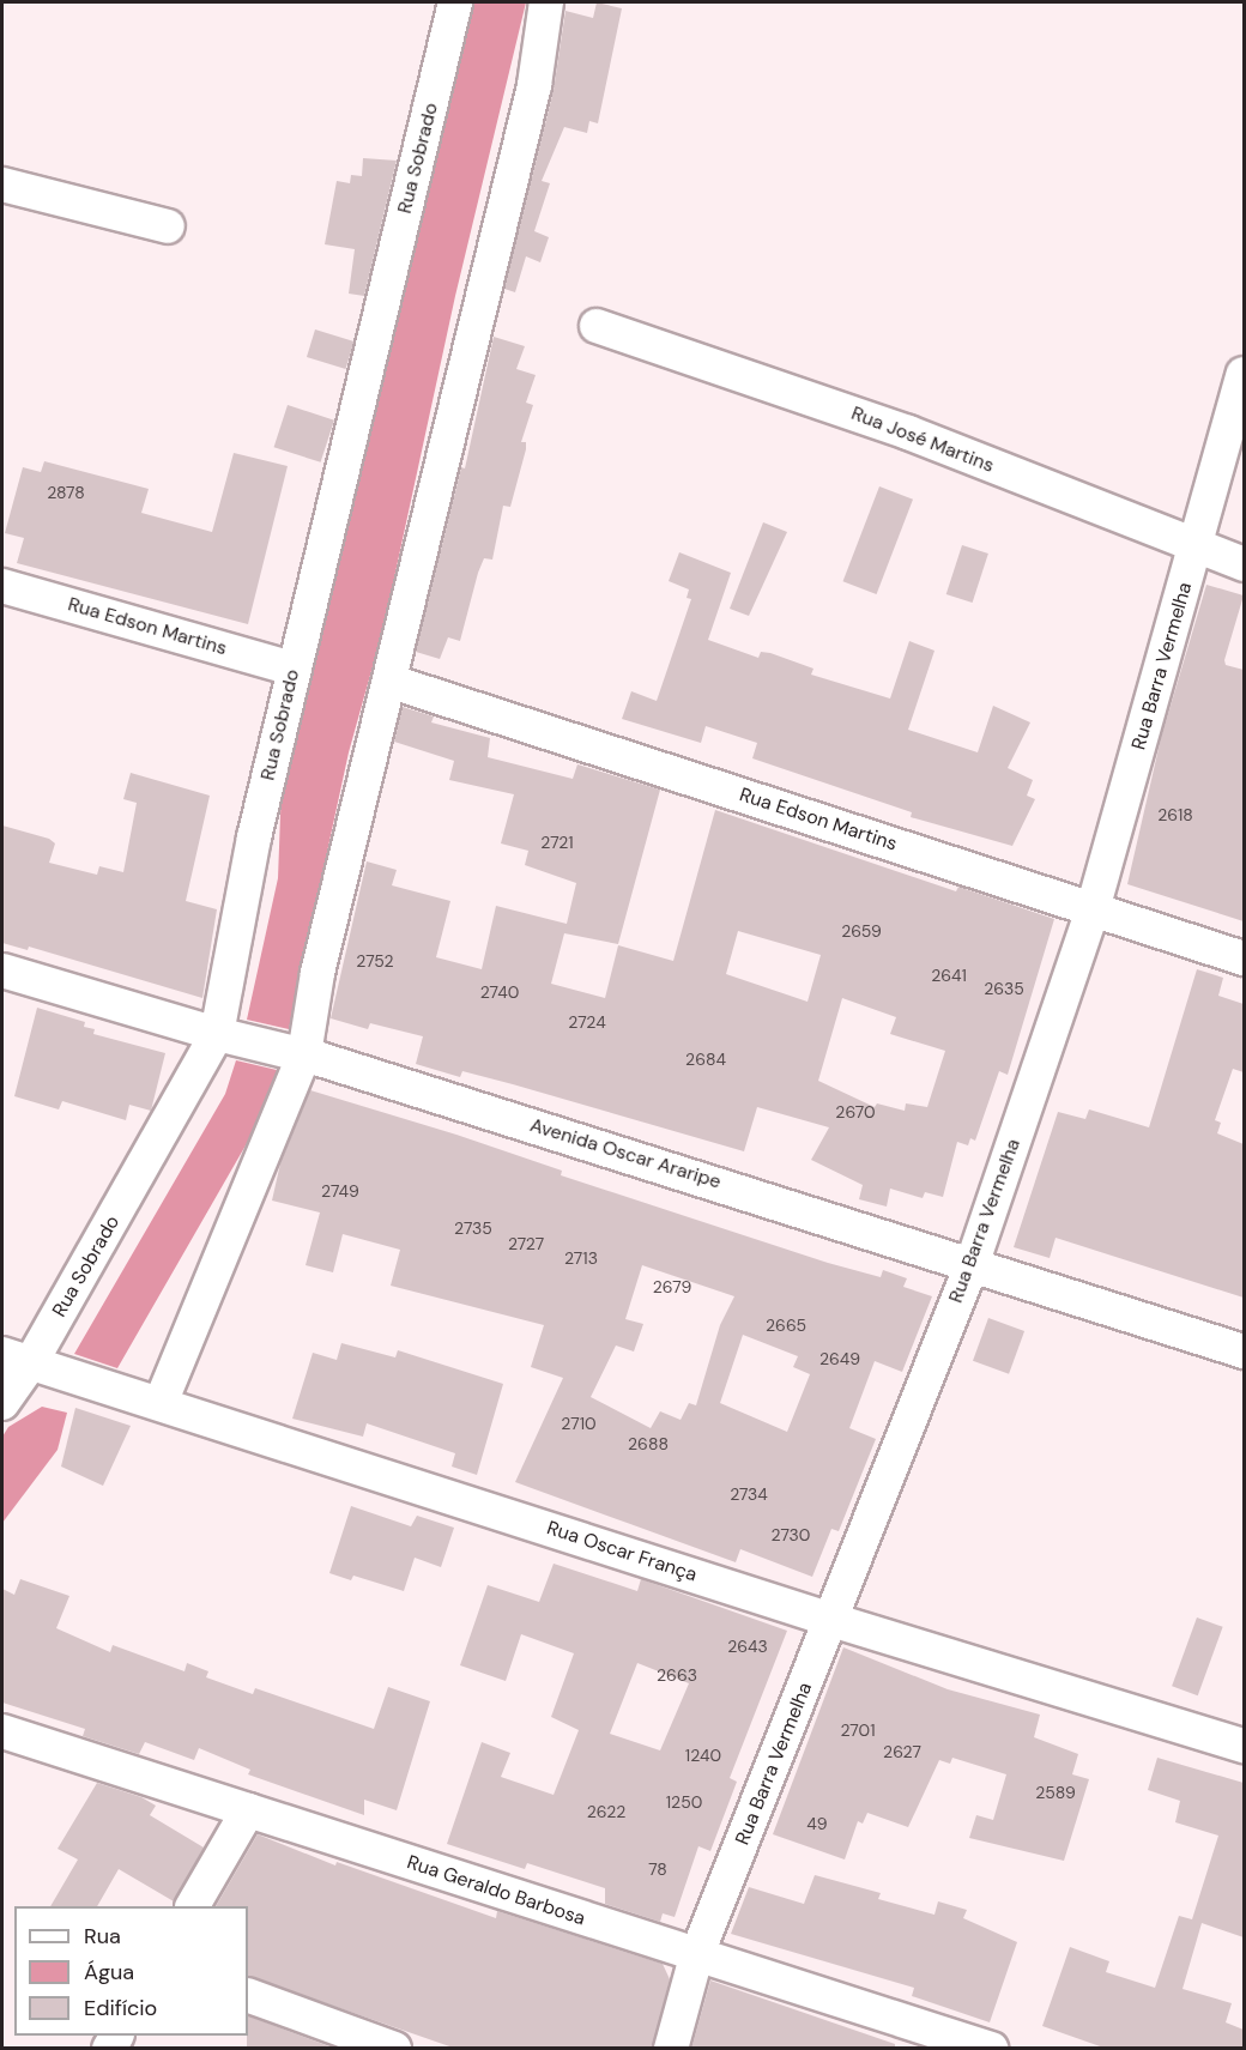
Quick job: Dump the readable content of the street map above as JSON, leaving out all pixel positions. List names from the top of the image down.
{
  "streets": {
    "street": [
      "Rua Sobrado",
      "Rua José Martins",
      "Rua Edson Martins",
      "Rua Barra Vermelha",
      "Avenida Oscar Araripe",
      "Rua Oscar França",
      "Rua Geraldo Barbosa"
    ]
  },
  "crossings": [
    ["Rua Sobrado", "Rua Edson Martins"],
    ["Rua Sobrado", "Avenida Oscar Araripe"],
    ["Rua Sobrado", "Rua Oscar França"],
    ["Rua José Martins", "Rua Barra Vermelha"],
    ["Rua Edson Martins", "Rua Barra Vermelha"],
    ["Rua Barra Vermelha", "Avenida Oscar Araripe"],
    ["Rua Barra Vermelha", "Rua Oscar França"],
    ["Rua Barra Vermelha", "Rua Geraldo Barbosa"]
  ],
  "house_numbers": [
    "2878",
    "2618",
    "2721",
    "2659",
    "2752",
    "2641",
    "2635",
    "2740",
    "2724",
    "2684",
    "2670",
    "2749",
    "2735",
    "2727",
    "2713",
    "2679",
    "2665",
    "2649",
    "2710",
    "2688",
    "2734",
    "2730",
    "2643",
    "2663",
    "2701",
    "2627",
    "1240",
    "2589",
    "1250",
    "2622",
    "49",
    "78"
  ],
  "legend": ["Rua", "Água", "Edifício"]
}
